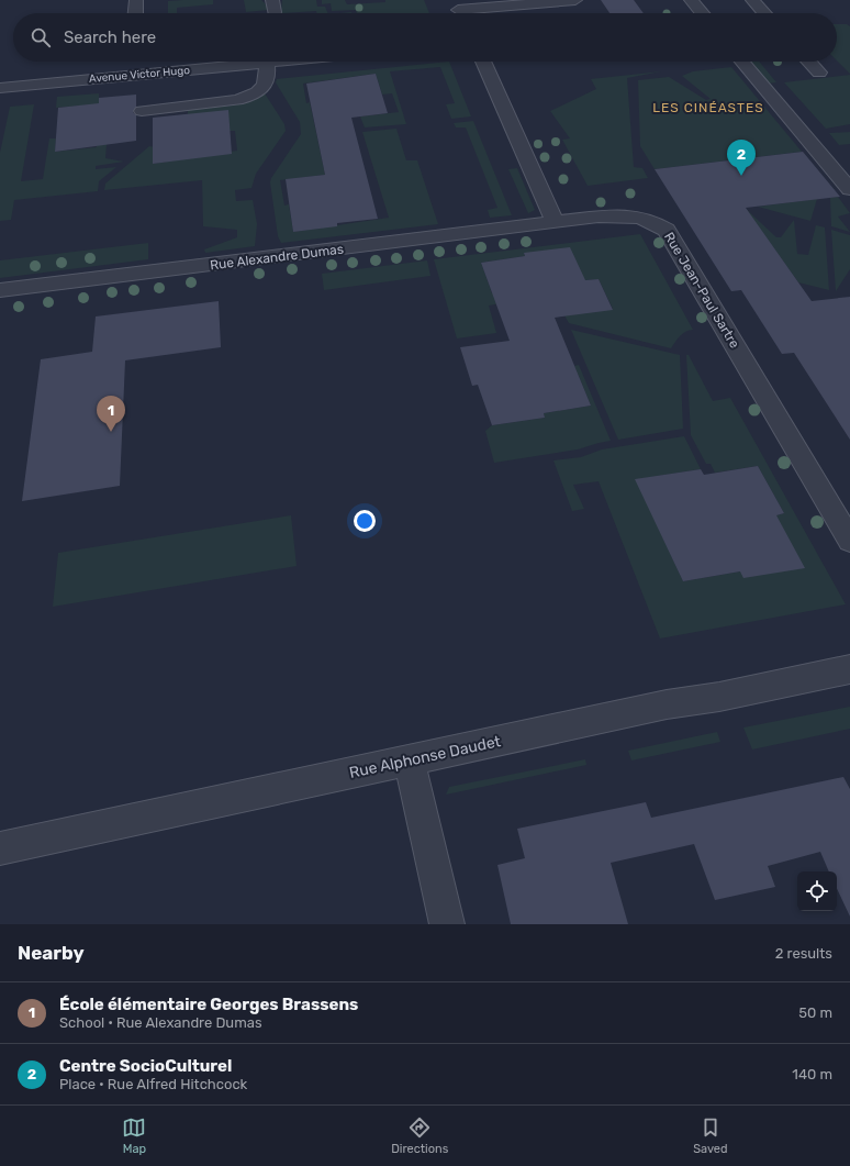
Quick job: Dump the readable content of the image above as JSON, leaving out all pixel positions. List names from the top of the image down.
{
  "streets": {
    "street": [
      "Avenue Victor Hugo",
      "Rue Alexandre Dumas",
      "Rue Jean-Paul Sartre",
      "Rue Alphonse Daudet"
    ]
  },
  "crossings": [
    ["Rue Alexandre Dumas", "Rue Jean-Paul Sartre"]
  ],
  "districts": ["LES CINÉASTES"],
  "page": {
    "search": "Search here",
    "pins": ["2", "1"],
    "heading": ["Nearby", "2 results"],
    "list": [
      {
        "mark": "1",
        "name": "École élémentaire Georges Brassens",
        "note": "School · Rue Alexandre Dumas",
        "value": "50 m"
      },
      {
        "mark": "2",
        "name": "Centre SocioCulturel",
        "note": "Place · Rue Alfred Hitchcock",
        "value": "140 m"
      }
    ],
    "nav": ["Map", "Directions", "Saved"]
  }
}
